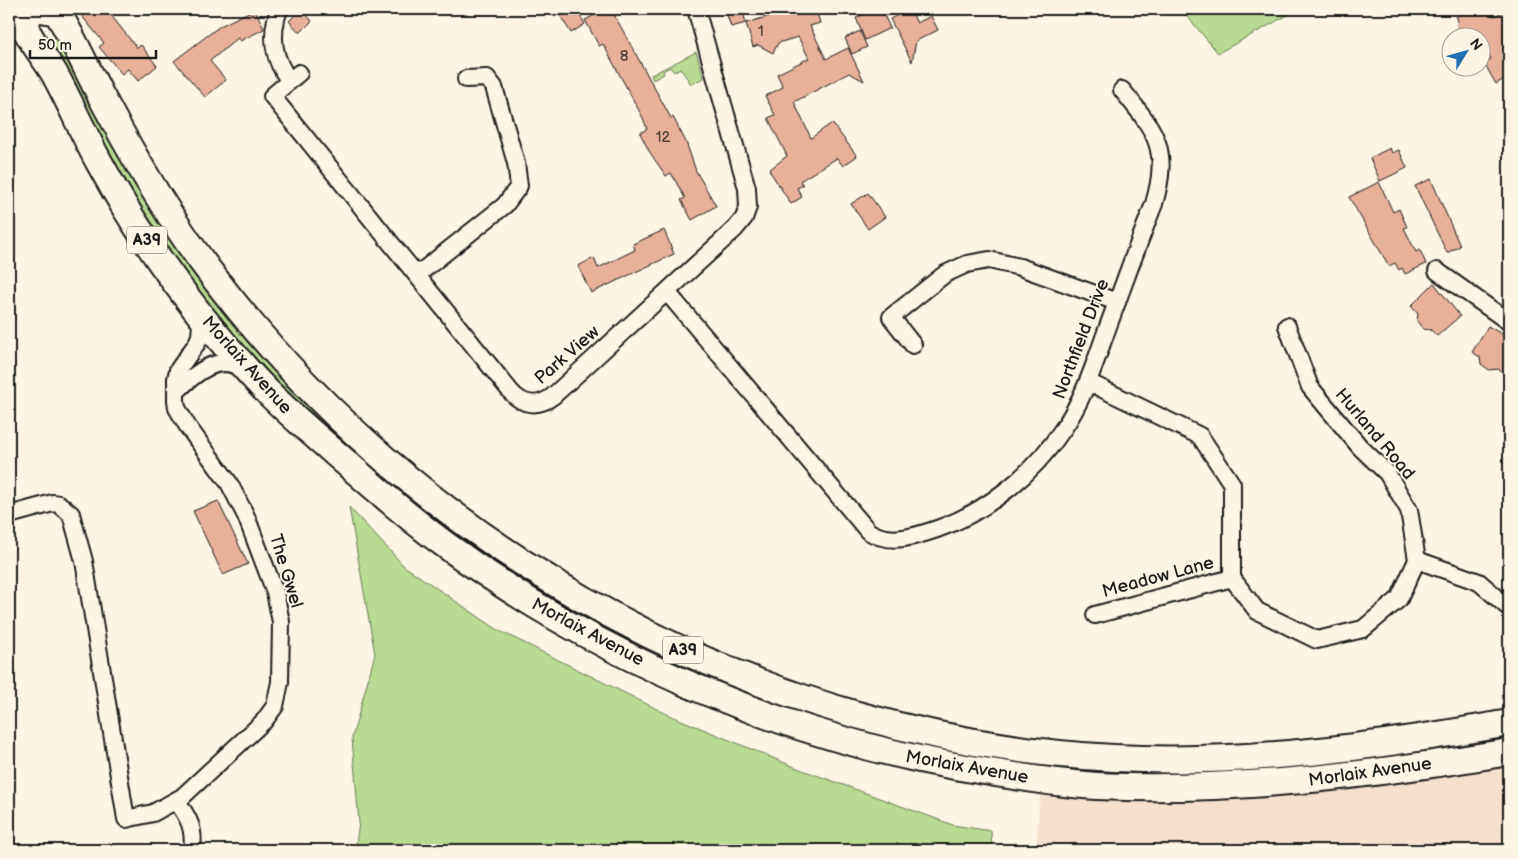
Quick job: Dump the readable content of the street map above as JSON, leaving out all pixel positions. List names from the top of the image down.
{
  "streets": {
    "highway": ["A39", "Morlaix Avenue"],
    "street": [
      "Northfield Drive",
      "Park View",
      "Hurland Road",
      "The Gwel",
      "Meadow Lane"
    ]
  },
  "crossings": [
    ["Northfield Drive", "Park View"],
    ["Morlaix Avenue", "The Gwel"]
  ],
  "house_numbers": ["1", "8", "12"],
  "scale_bar": "50 m",
  "north": "top right"
}
